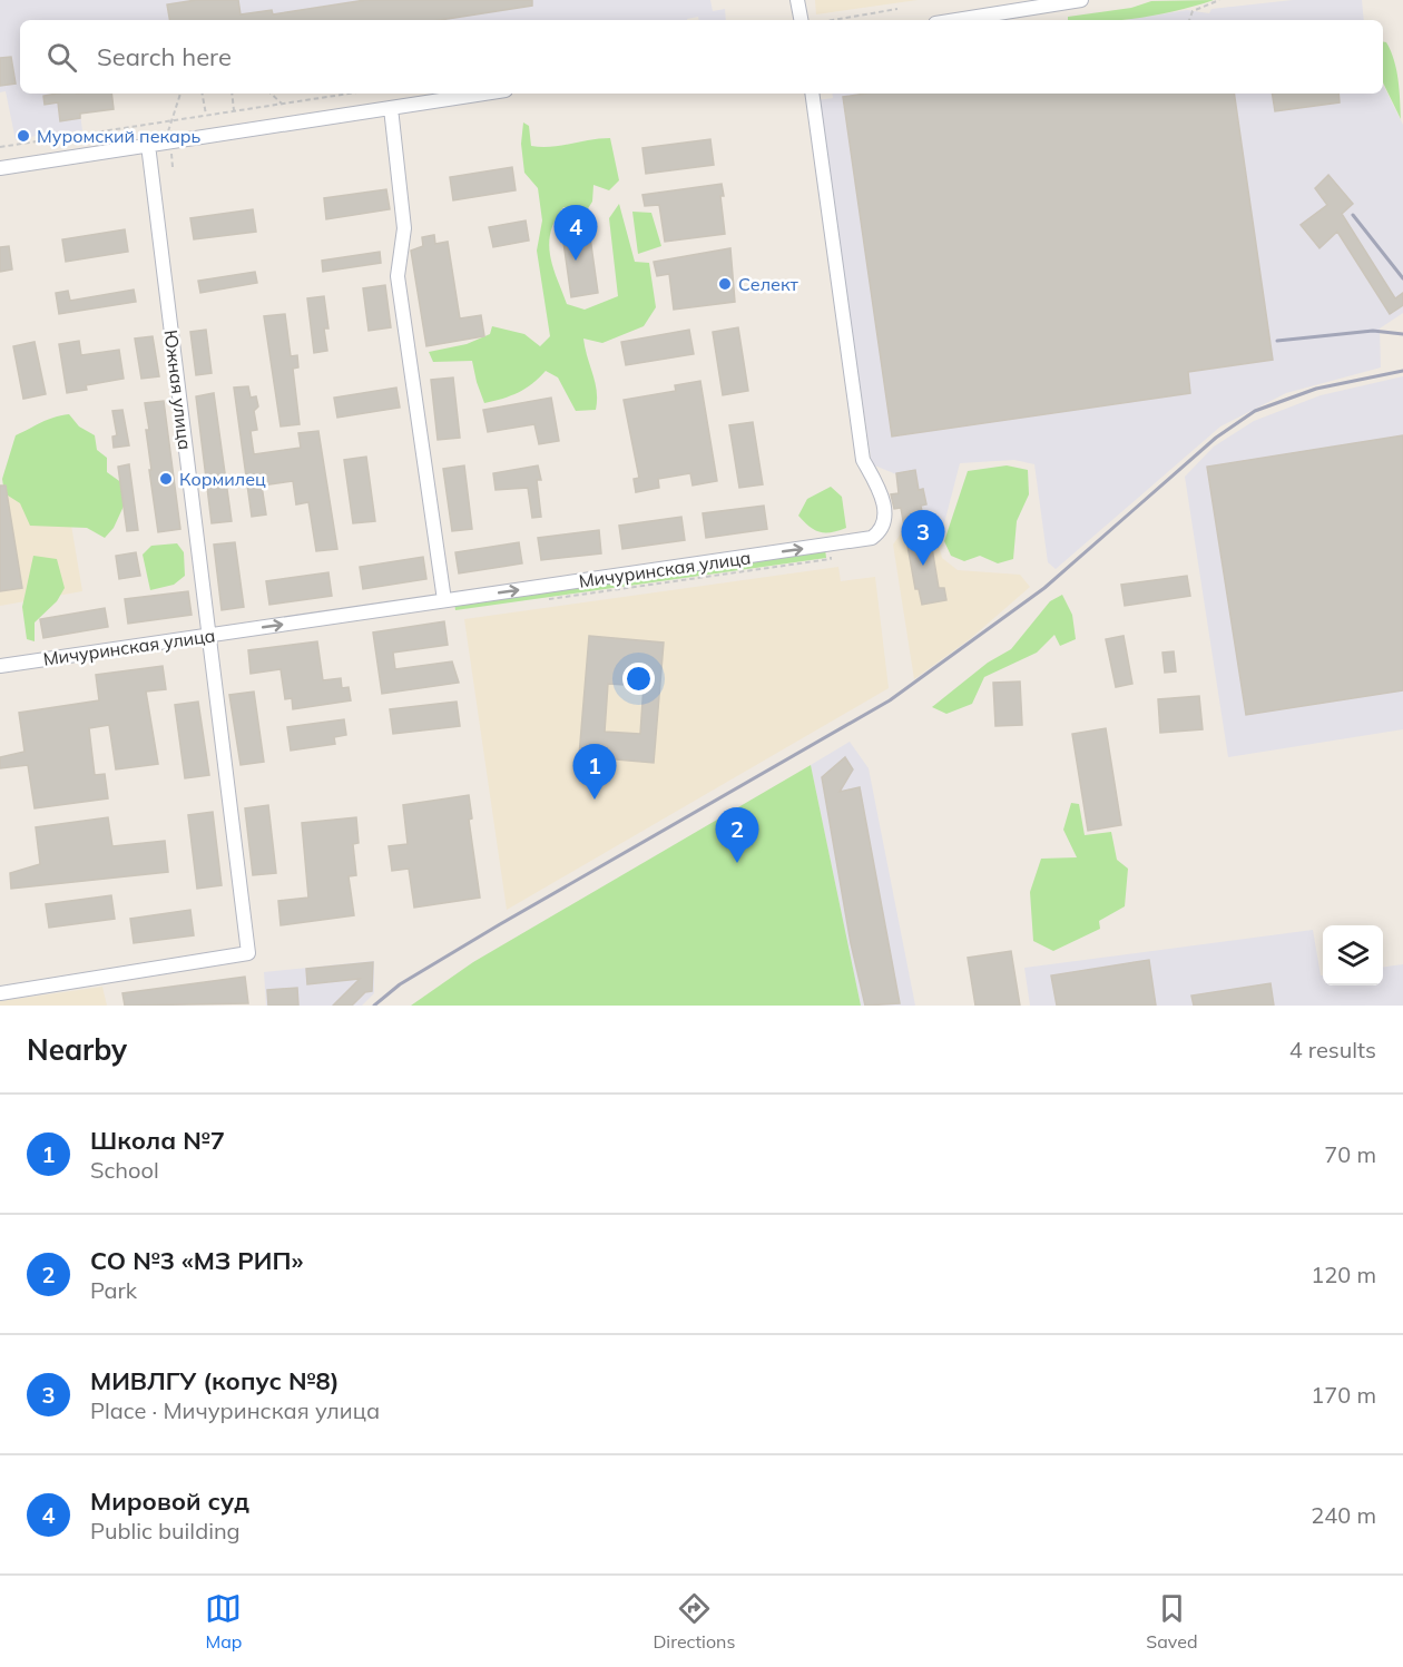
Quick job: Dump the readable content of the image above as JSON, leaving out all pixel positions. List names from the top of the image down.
{
  "streets": {
    "street": ["Южная улица", "Мичуринская улица"]
  },
  "crossings": [
    ["Южная улица", "Мичуринская улица"]
  ],
  "one_way": ["Мичуринская улица"],
  "places": ["Муромский пекарь", "Селект", "Кормилец"],
  "page": {
    "search": "Search here",
    "pins": [
      "4",
      "3",
      "1",
      "2"
    ],
    "heading": ["Nearby", "4 results"],
    "list": [
      {
        "mark": "1",
        "name": "Школа №7",
        "note": "School",
        "value": "70 m"
      },
      {
        "mark": "2",
        "name": "СО №3 «МЗ РИП»",
        "note": "Park",
        "value": "120 m"
      },
      {
        "mark": "3",
        "name": "МИВЛГУ (копус №8)",
        "note": "Place · Мичуринская улица",
        "value": "170 m"
      },
      {
        "mark": "4",
        "name": "Мировой суд",
        "note": "Public building",
        "value": "240 m"
      }
    ],
    "nav": ["Map", "Directions", "Saved"]
  }
}
